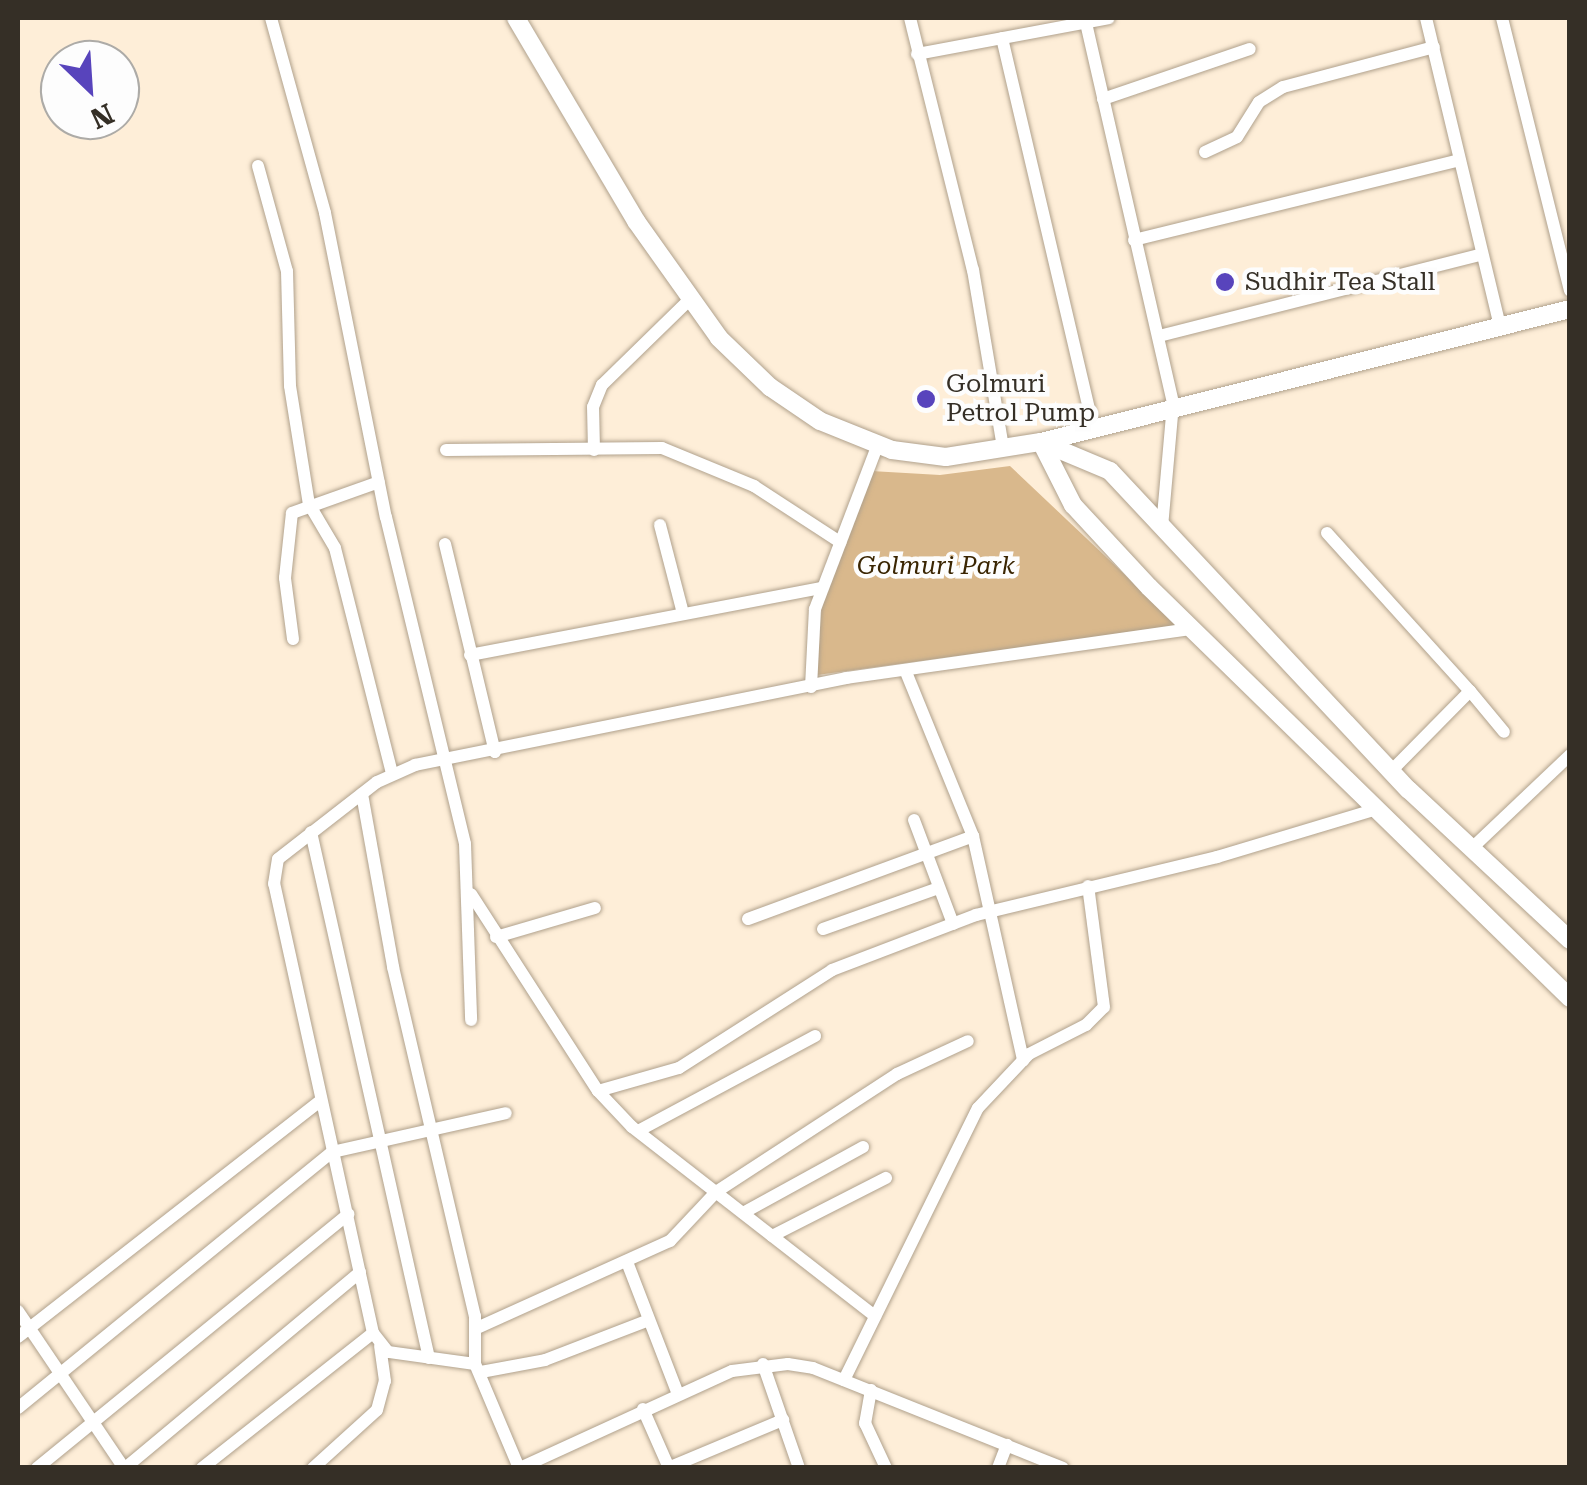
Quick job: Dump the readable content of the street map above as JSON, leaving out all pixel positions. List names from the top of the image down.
{
  "parks": ["Golmuri Park"],
  "places": ["Sudhir Tea Stall", "Golmuri Petrol Pump"],
  "north": "bottom right"
}
